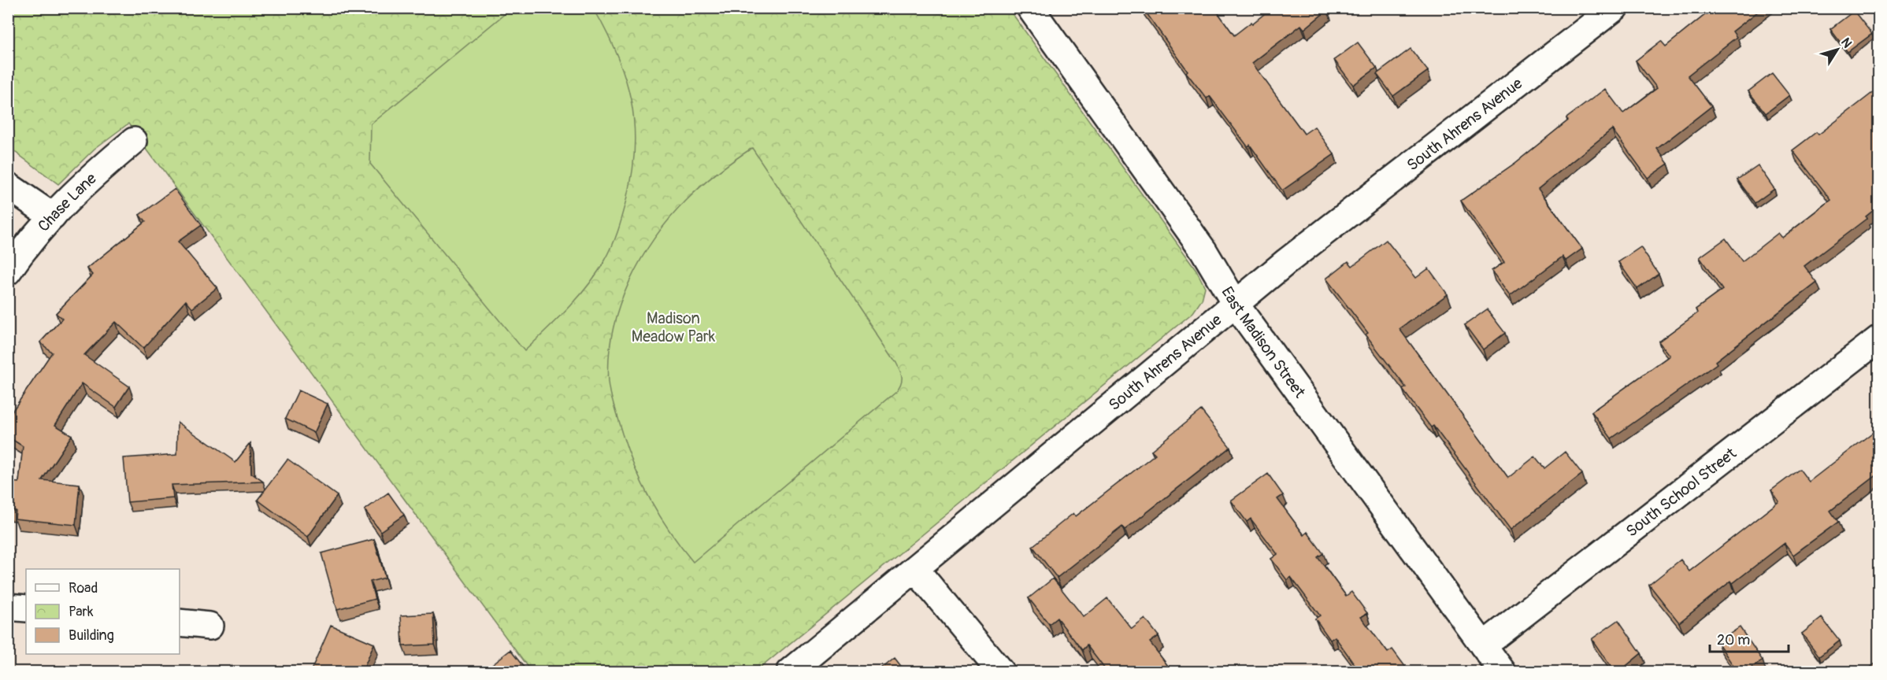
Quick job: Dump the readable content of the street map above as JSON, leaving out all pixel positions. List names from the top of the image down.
{
  "streets": {
    "street": [
      "South Ahrens Avenue",
      "Chase Lane",
      "East Madison Street",
      "South School Street"
    ]
  },
  "crossings": [
    ["South Ahrens Avenue", "East Madison Street"],
    ["East Madison Street", "South School Street"]
  ],
  "parks": ["Madison Meadow Park"],
  "legend": ["Road", "Park", "Building"],
  "scale_bar": "20 m",
  "north": "top right"
}
